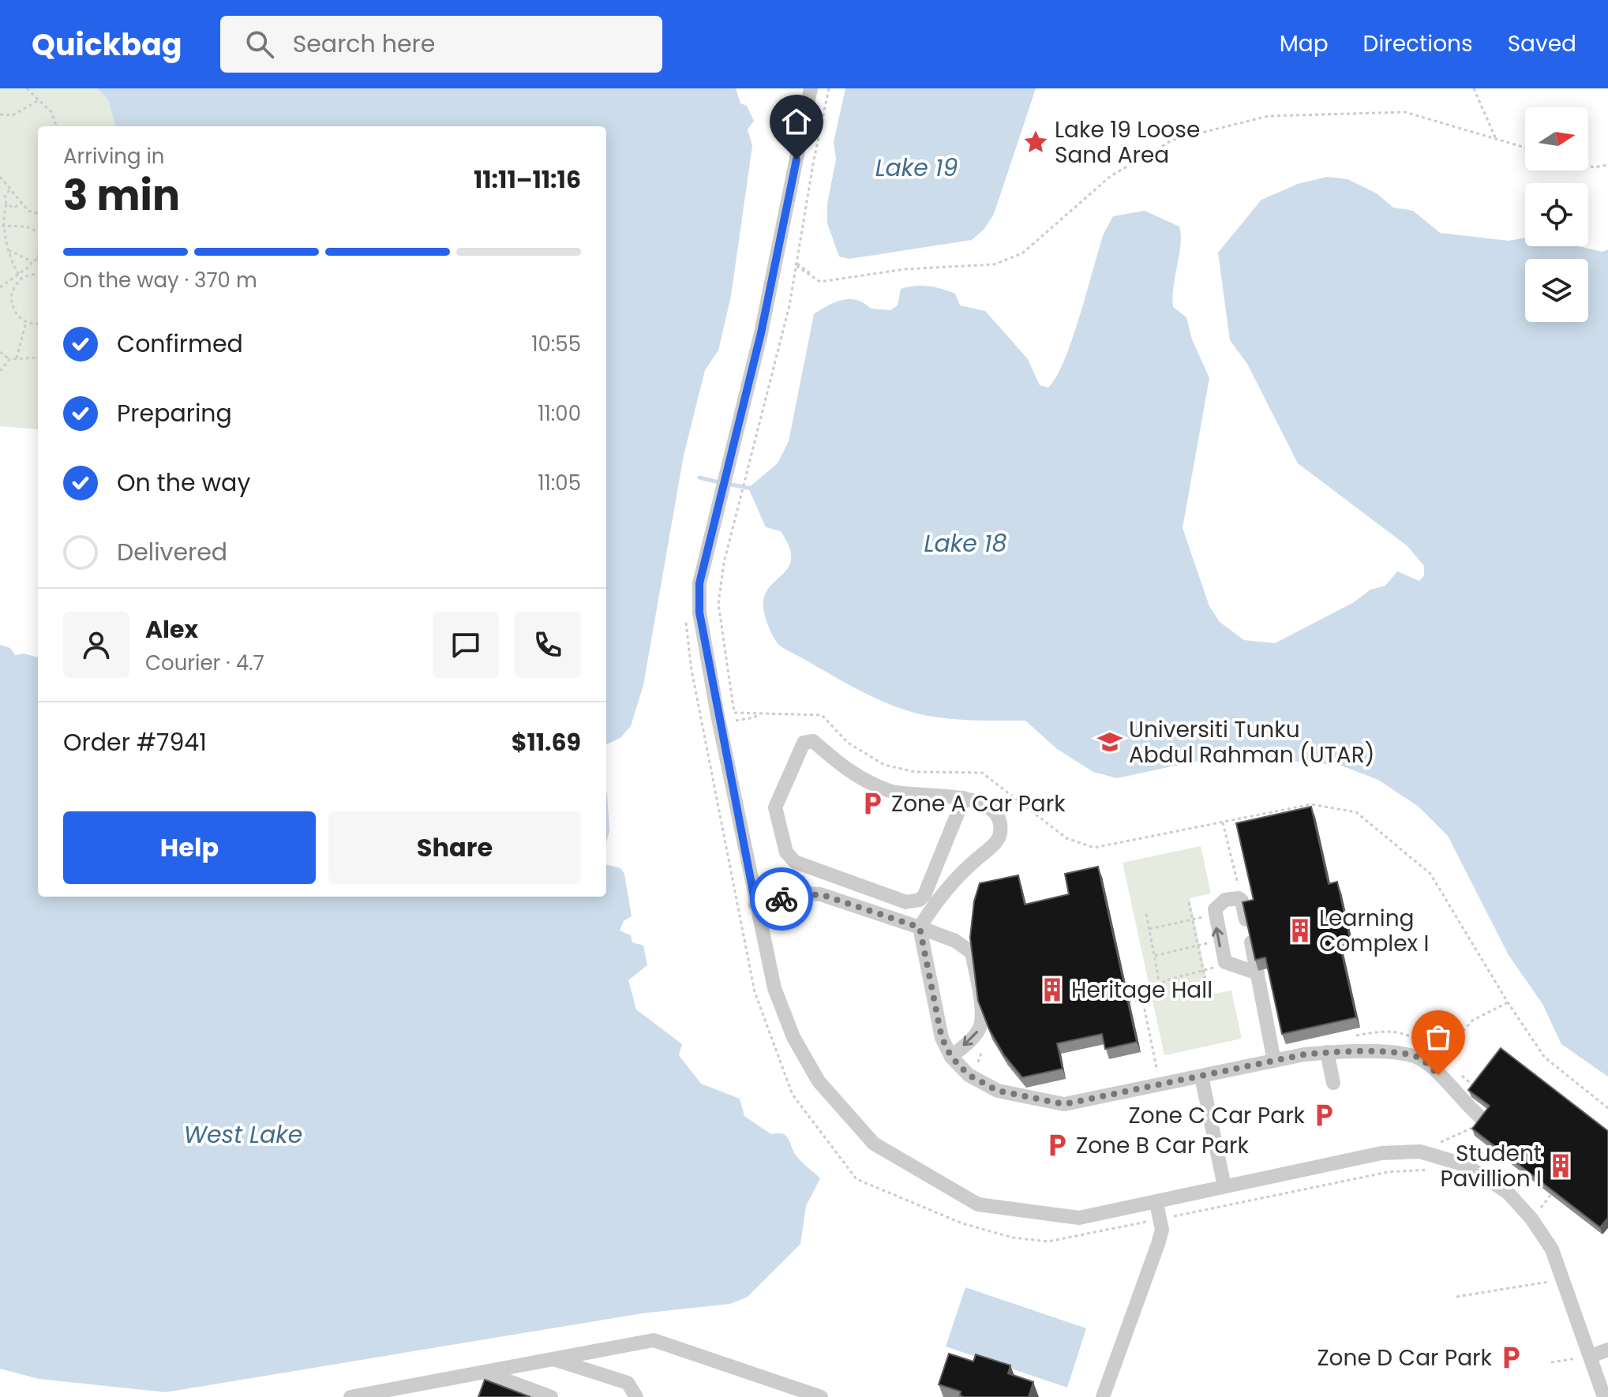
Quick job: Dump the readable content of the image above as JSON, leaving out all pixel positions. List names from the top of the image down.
{
  "water": ["Lake 19", "Lake 18", "West Lake"],
  "places": {
    "place": ["Lake 19 Loose Sand Area"],
    "school or university": ["Universiti Tunku Abdul Rahman (UTAR)"],
    "parking": [
      "Zone A Car Park",
      "Zone C Car Park",
      "Zone B Car Park",
      "Zone D Car Park"
    ],
    "building": ["Learning Complex I", "Heritage Hall", "Student Pavillion I"]
  },
  "north": "right",
  "page": {
    "header": "Quickbag",
    "search": "Search here",
    "nav": ["Map", "Directions", "Saved"],
    "heading": ["3 min", "Arriving in", "11:11–11:16"],
    "panel": [
      "Alex",
      "Courier · 4.7",
      "Order #7941",
      "$11.69"
    ],
    "bar": "On the way · 370 m",
    "list": [
      ["Confirmed", "10:55"],
      ["Preparing", "11:00"],
      ["On the way", "11:05"],
      "Delivered"
    ],
    "buttons": ["Help", "Share"]
  }
}
